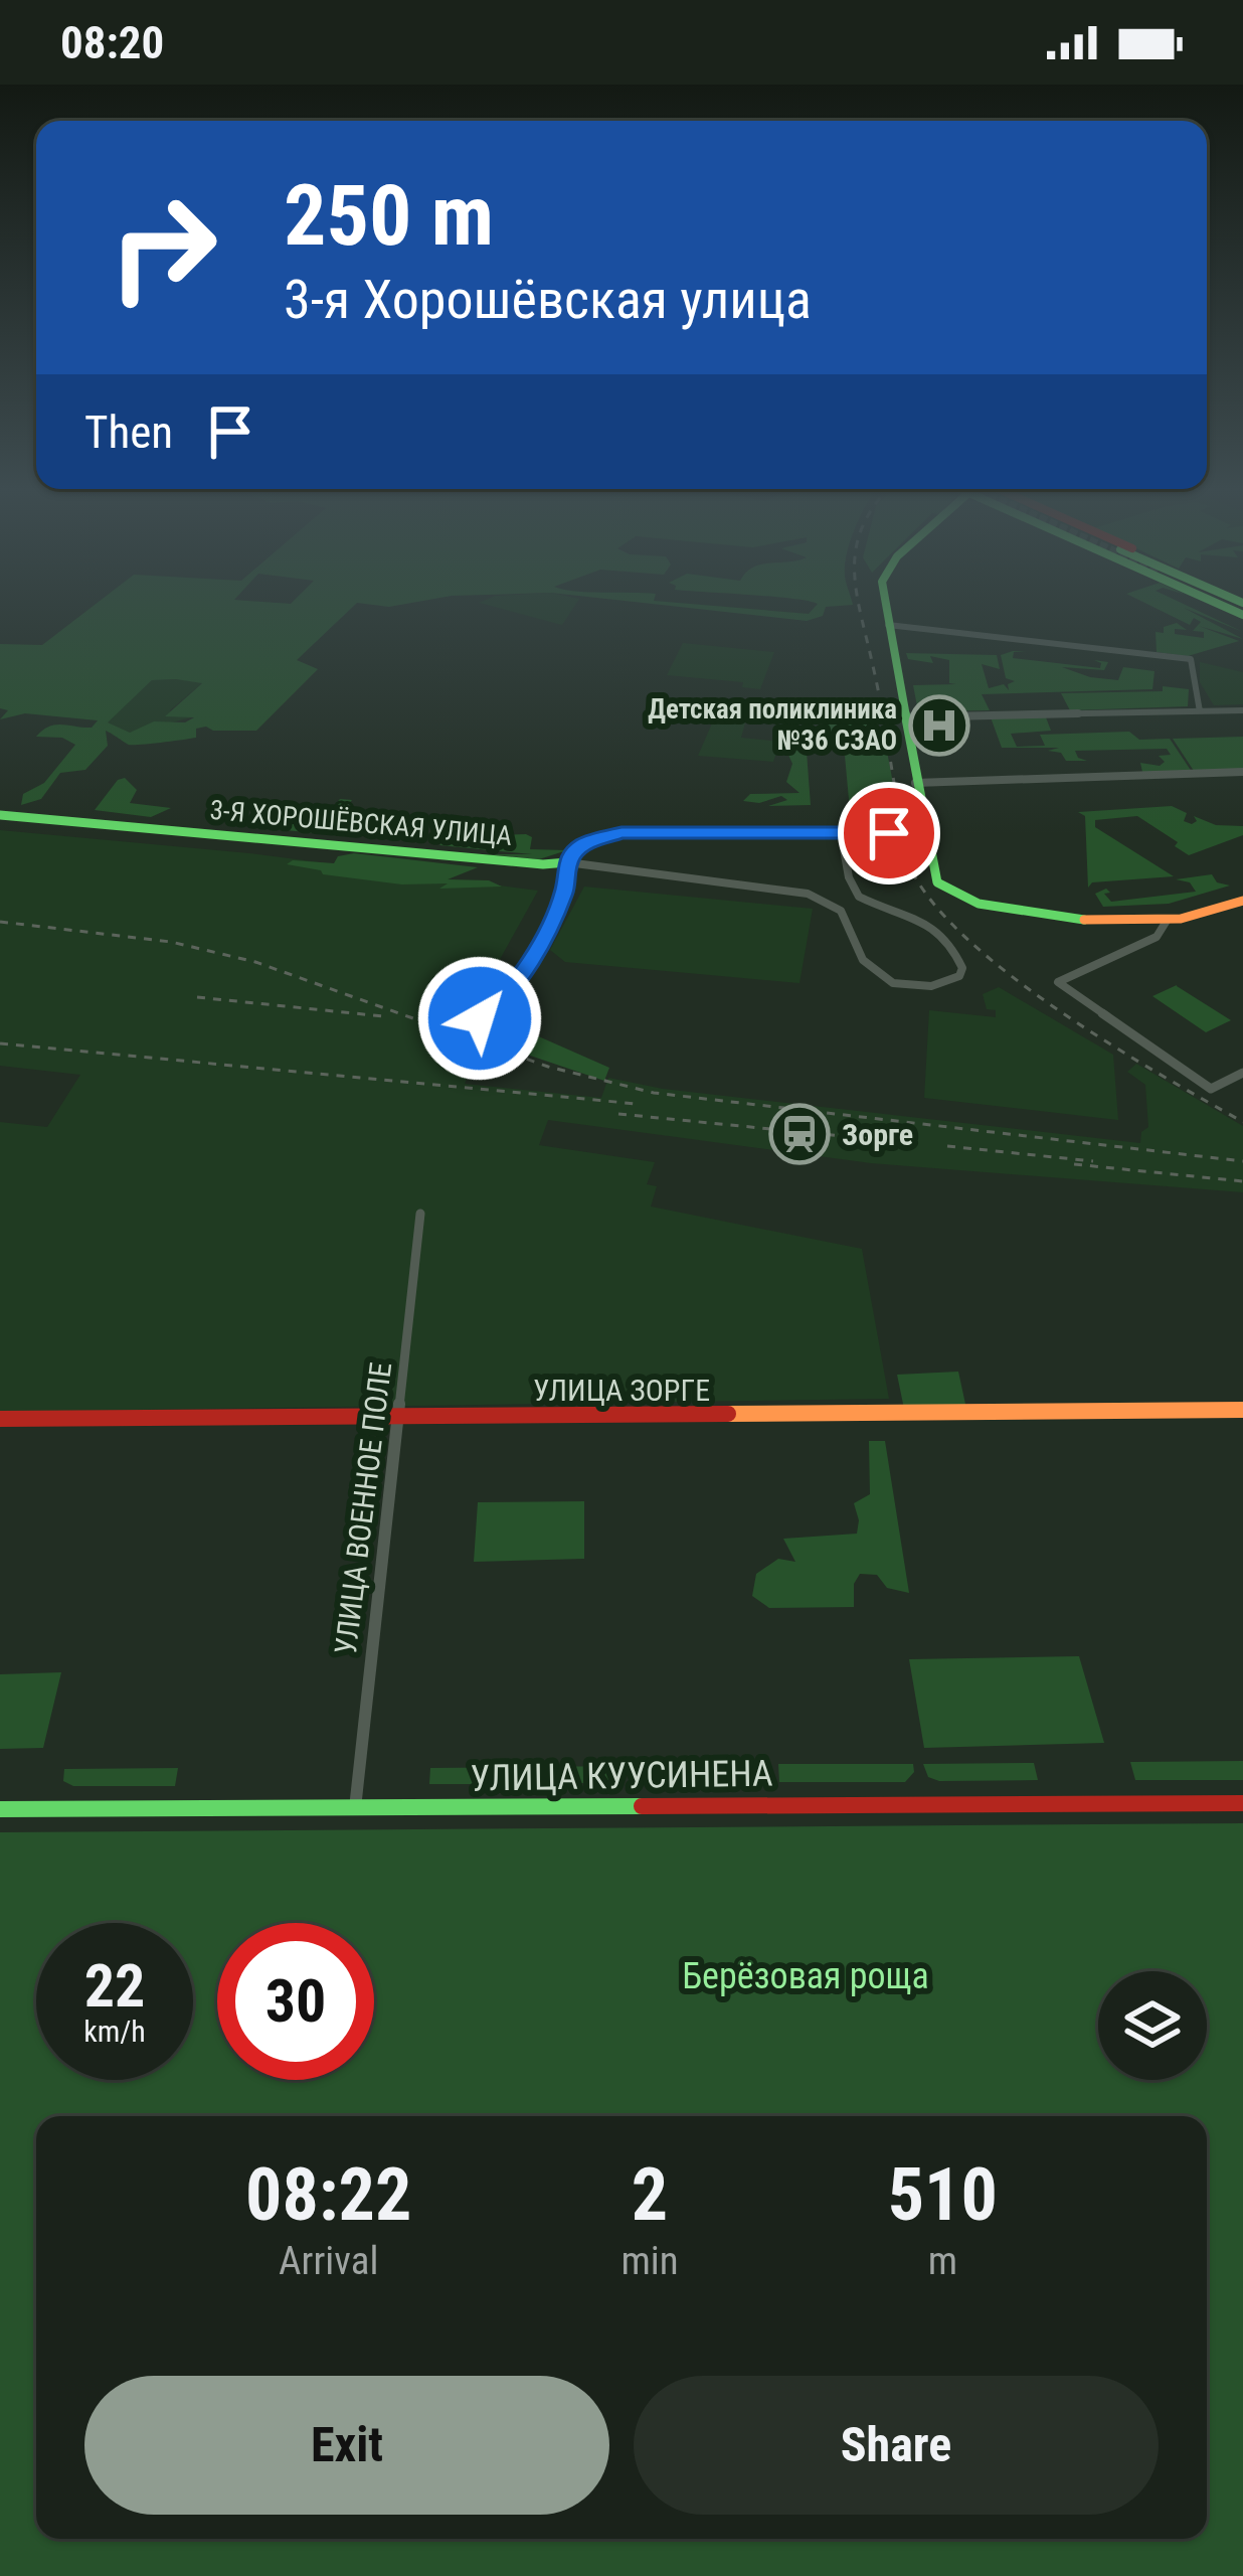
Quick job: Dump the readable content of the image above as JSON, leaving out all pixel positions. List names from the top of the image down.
{
  "streets": {
    "street": [
      "3-Я ХОРОШЁВСКАЯ УЛИЦА",
      "УЛИЦА ЗОРГЕ",
      "УЛИЦА ВОЕННОЕ ПОЛЕ",
      "УЛИЦА КУУСИНЕНА"
    ]
  },
  "crossings": [
    ["УЛИЦА ЗОРГЕ", "УЛИЦА ВОЕННОЕ ПОЛЕ"],
    ["УЛИЦА ВОЕННОЕ ПОЛЕ", "УЛИЦА КУУСИНЕНА"]
  ],
  "parks": ["Берёзовая роща"],
  "places": {
    "hospital": ["Детская поликлиника №36 СЗАО"],
    "station": ["Зорге"]
  },
  "page": {
    "status": "08:20",
    "turn": ["250 m", "3-я Хорошёвская улица"],
    "then": "Then",
    "speed": "22 km/h",
    "limit": "30",
    "eta": [
      "08:22",
      "Arrival",
      "2",
      "min",
      "510",
      "m"
    ],
    "buttons": ["Exit", "Share"]
  }
}
